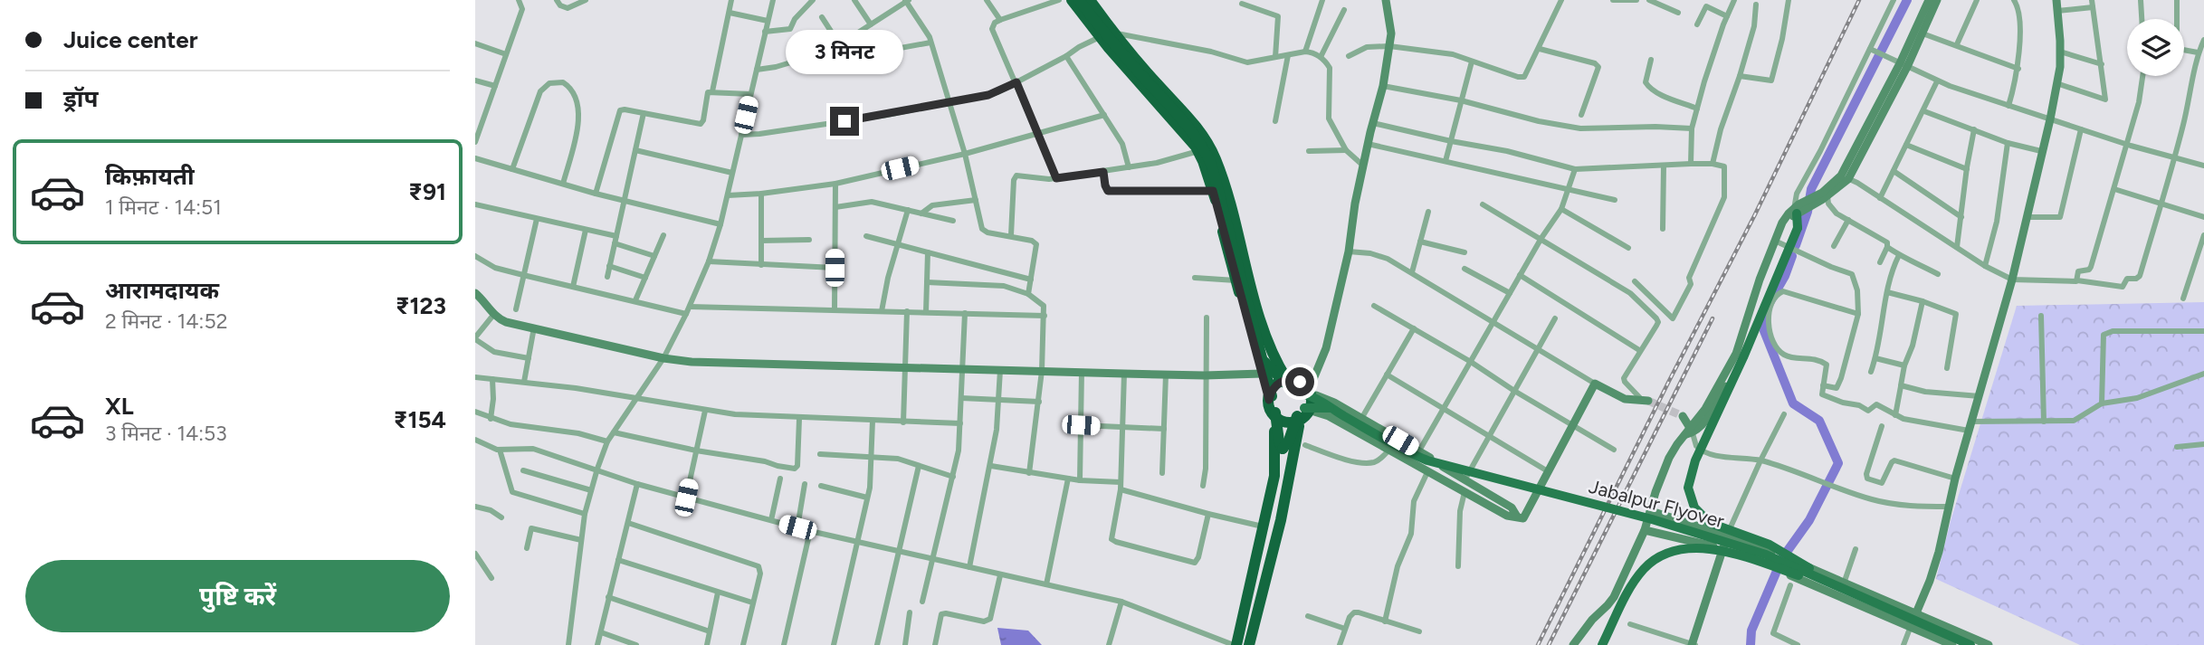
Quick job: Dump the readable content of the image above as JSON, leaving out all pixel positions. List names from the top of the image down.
{
  "streets": {
    "main road": ["Jabalpur Flyover"]
  },
  "page": {
    "banner": ["Juice center", "ड्रॉप"],
    "bubble": "3 मिनट",
    "list": [
      {
        "name": "किफ़ायती",
        "note": "1 मिनट · 14:51",
        "value": "₹91"
      },
      {
        "name": "आरामदायक",
        "note": "2 मिनट · 14:52",
        "value": "₹123"
      },
      {
        "name": "XL",
        "note": "3 मिनट · 14:53",
        "value": "₹154"
      }
    ],
    "buttons": "पुष्टि करें"
  }
}
